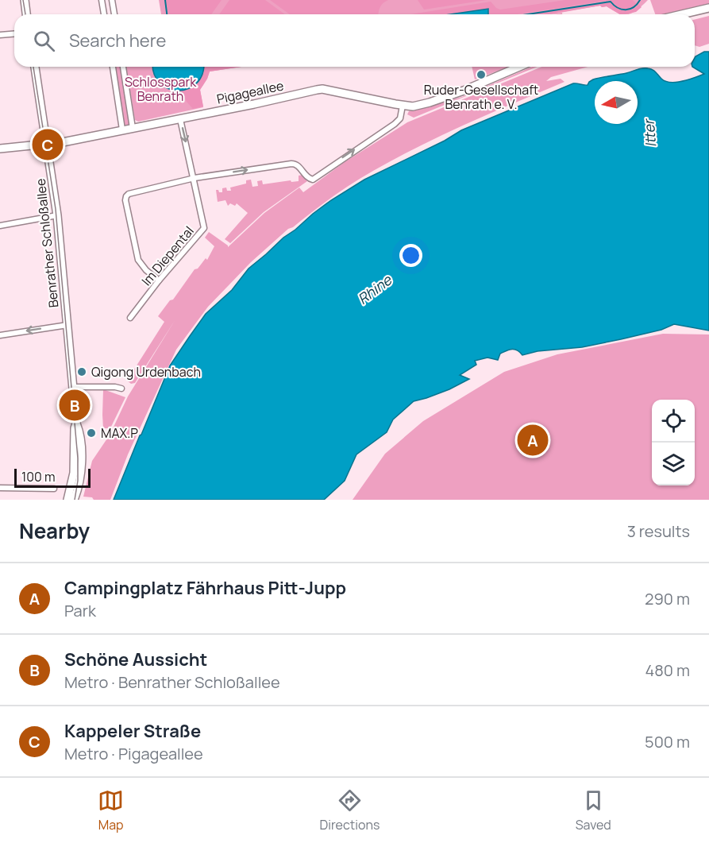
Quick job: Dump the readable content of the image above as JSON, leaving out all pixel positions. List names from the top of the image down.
{
  "streets": {
    "street": ["Pigageallee", "Benrather Schloßallee", "Im Diepental"]
  },
  "crossings": [
    ["Pigageallee", "Benrather Schloßallee"],
    ["Pigageallee", "Im Diepental"]
  ],
  "water": ["Itter", "Rhine"],
  "parks": ["Schlosspark Benrath"],
  "places": ["Ruder-Gesellschaft Benrath e. V.", "Qigong Urdenbach", "MAX.P"],
  "scale_bar": "100 m",
  "north": "left",
  "page": {
    "search": "Search here",
    "pins": ["C", "B", "A"],
    "scale": "100 m",
    "heading": ["Nearby", "3 results"],
    "list": [
      {
        "mark": "A",
        "name": "Campingplatz Fährhaus Pitt-Jupp",
        "note": "Park",
        "value": "290 m"
      },
      {
        "mark": "B",
        "name": "Schöne Aussicht",
        "note": "Metro · Benrather Schloßallee",
        "value": "480 m"
      },
      {
        "mark": "C",
        "name": "Kappeler Straße",
        "note": "Metro · Pigageallee",
        "value": "500 m"
      }
    ],
    "nav": ["Map", "Directions", "Saved"]
  }
}
